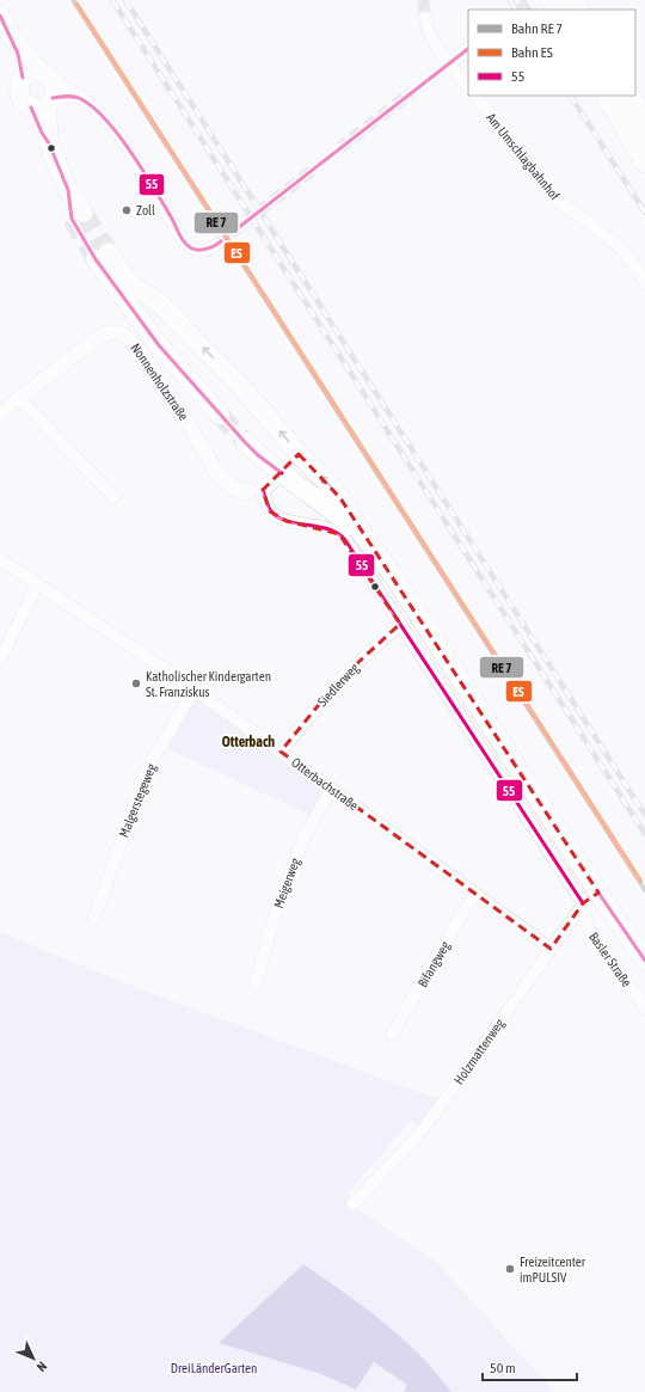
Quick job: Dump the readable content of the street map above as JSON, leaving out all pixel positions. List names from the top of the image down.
{
  "streets": {
    "street": [
      "Am Umschlagbahnhof",
      "Nonnenholzstraße",
      "Siedlerweg",
      "Otterbachstraße",
      "Malgerstegeweg",
      "Meigerweg",
      "Basler Straße",
      "Bifangweg",
      "Holzmattenweg"
    ]
  },
  "crossings": [
    ["Nonnenholzstraße", "Basler Straße"],
    ["Siedlerweg", "Otterbachstraße"],
    ["Siedlerweg", "Basler Straße"],
    ["Otterbachstraße", "Malgerstegeweg"],
    ["Otterbachstraße", "Meigerweg"],
    ["Otterbachstraße", "Bifangweg"],
    ["Otterbachstraße", "Holzmattenweg"],
    ["Basler Straße", "Holzmattenweg"]
  ],
  "districts": ["Otterbach"],
  "parks": ["DreiLänderGarten"],
  "places": ["Zoll", "Katholischer Kindergarten St. Franziskus", "Freizeitcenter imPULSIV"],
  "lines": ["rail line ES", "transit line 55"],
  "legend": ["Bahn RE 7", "Bahn ES", "55"],
  "scale_bar": "50 m",
  "north": "bottom right"
}
